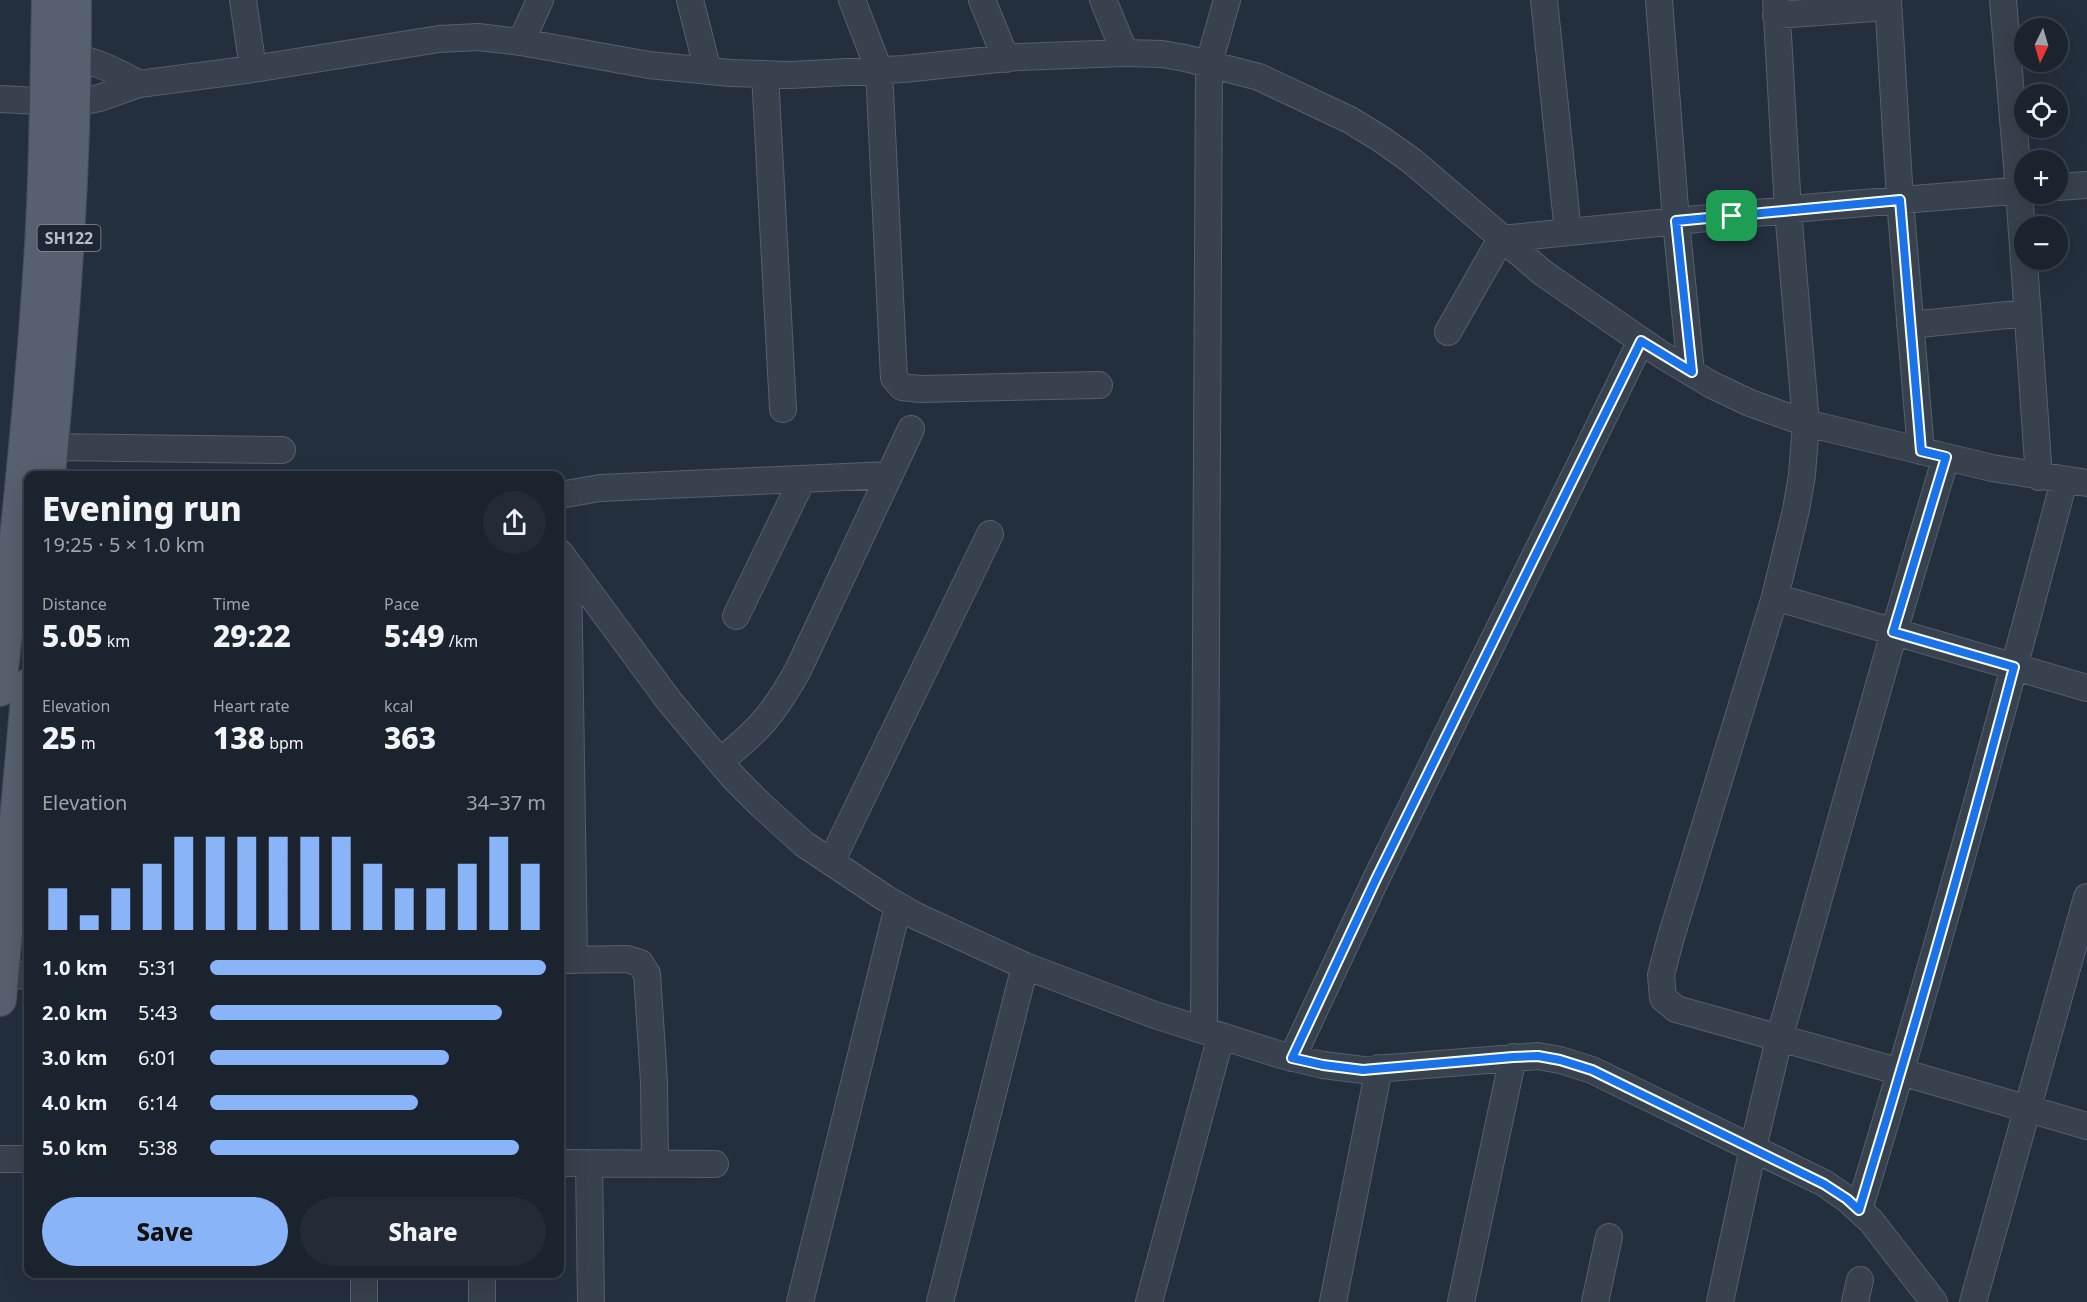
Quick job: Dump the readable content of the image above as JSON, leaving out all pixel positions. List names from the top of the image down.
{
  "streets": {
    "main road": ["SH122"]
  },
  "north": "bottom",
  "page": {
    "map_buttons": ["+", "−"],
    "heading": ["Evening run", "19:25 · 5 × 1.0 km"],
    "stats": [
      ["Distance", "5.05 km"],
      ["Time", "29:22"],
      ["Pace", "5:49 /km"],
      ["Elevation", "25 m"],
      ["Heart rate", "138 bpm"],
      ["kcal", "363"]
    ],
    "chart": ["Elevation", "34–37 m"],
    "list": [
      {
        "name": "1.0 km",
        "note": "5:31"
      },
      {
        "name": "2.0 km",
        "note": "5:43"
      },
      {
        "name": "3.0 km",
        "note": "6:01"
      },
      {
        "name": "4.0 km",
        "note": "6:14"
      },
      {
        "name": "5.0 km",
        "note": "5:38"
      }
    ],
    "buttons": ["Save", "Share"]
  }
}
